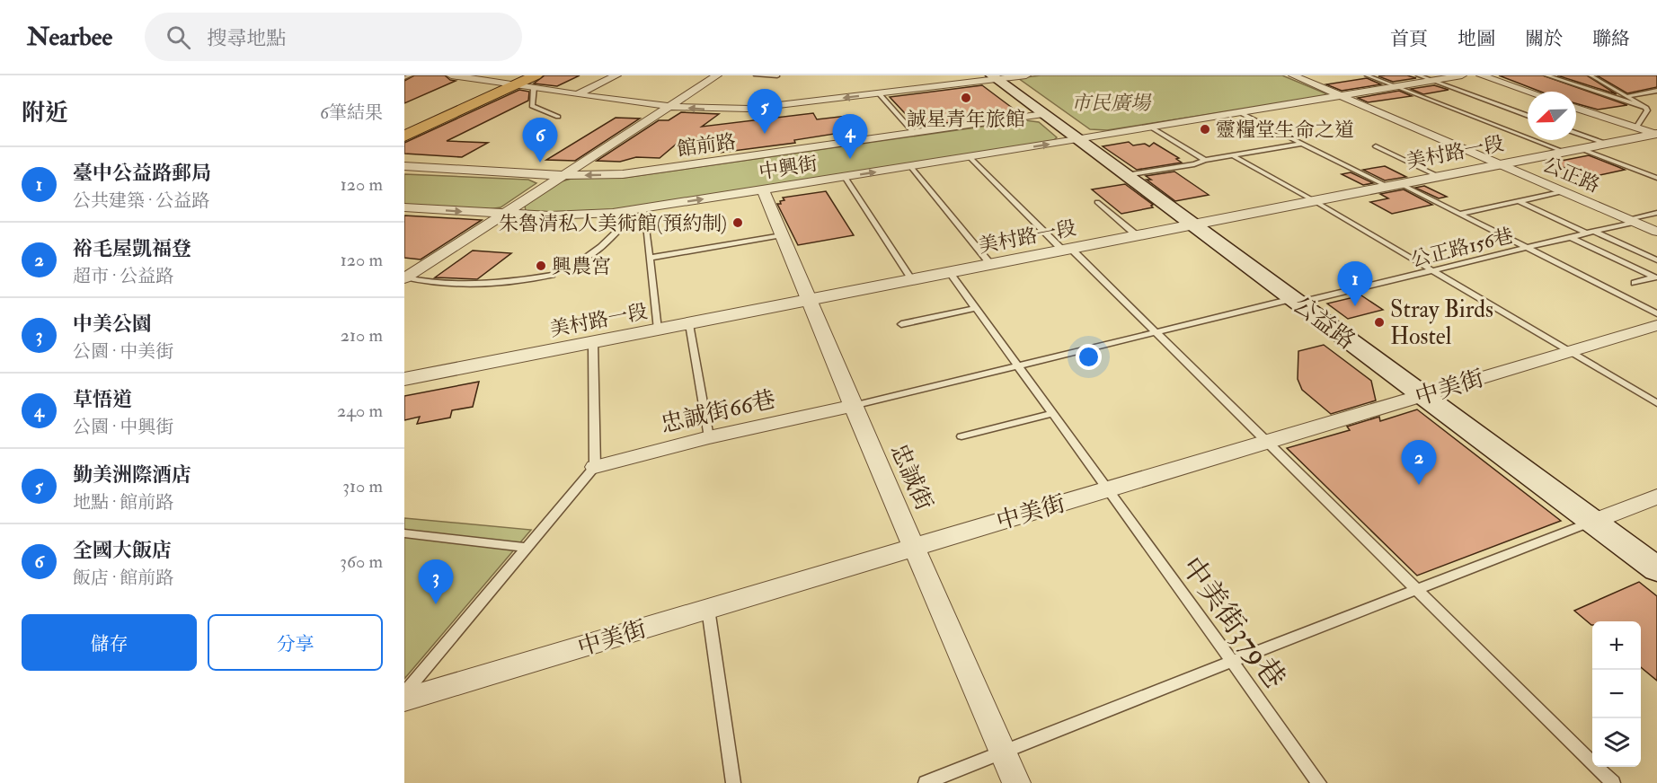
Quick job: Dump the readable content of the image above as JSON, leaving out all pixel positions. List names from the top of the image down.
{
  "streets": {
    "main road": ["公益路"],
    "street": [
      "館前路",
      "美村路一段",
      "中興街",
      "公正路",
      "中美街",
      "忠誠街66巷",
      "忠誠街"
    ],
    "lane": ["公正路156巷", "中美街379巷"]
  },
  "crossings": [
    ["館前路", "公益路"],
    ["美村路一段", "公正路"],
    ["美村路一段", "公益路"],
    ["美村路一段", "忠誠街"],
    ["美村路一段", "中美街379巷"],
    ["中興街", "公正路"],
    ["中興街", "公益路"],
    ["中興街", "忠誠街"],
    ["公正路", "公正路156巷"],
    ["公正路156巷", "公益路"],
    ["公正路156巷", "忠誠街66巷"],
    ["公正路156巷", "忠誠街"],
    ["公正路156巷", "中美街379巷"],
    ["公益路", "中美街"],
    ["中美街", "忠誠街"],
    ["中美街", "中美街379巷"],
    ["忠誠街66巷", "忠誠街"]
  ],
  "parks": ["市民廣場"],
  "places": [
    "誠星青年旅館",
    "靈糧堂生命之道",
    "朱魯清私人美術館(預約制)",
    "興農宮",
    "Stray Birds Hostel"
  ],
  "north": "bottom left",
  "page": {
    "header": "Nearbee",
    "search": "搜尋地點",
    "nav": [
      "首頁",
      "地圖",
      "關於",
      "聯絡"
    ],
    "heading": ["附近", "6筆結果"],
    "pins": [
      "5",
      "4",
      "6",
      "1",
      "2",
      "3"
    ],
    "list": [
      {
        "mark": "1",
        "name": "臺中公益路郵局",
        "note": "公共建築 · 公益路",
        "value": "120 m"
      },
      {
        "mark": "2",
        "name": "裕毛屋凱福登",
        "note": "超市 · 公益路",
        "value": "120 m"
      },
      {
        "mark": "3",
        "name": "中美公園",
        "note": "公園 · 中美街",
        "value": "210 m"
      },
      {
        "mark": "4",
        "name": "草悟道",
        "note": "公園 · 中興街",
        "value": "240 m"
      },
      {
        "mark": "5",
        "name": "勤美洲際酒店",
        "note": "地點 · 館前路",
        "value": "310 m"
      },
      {
        "mark": "6",
        "name": "全國大飯店",
        "note": "飯店 · 館前路",
        "value": "360 m"
      }
    ],
    "buttons": ["儲存", "分享"],
    "map_buttons": ["+", "−"]
  }
}
